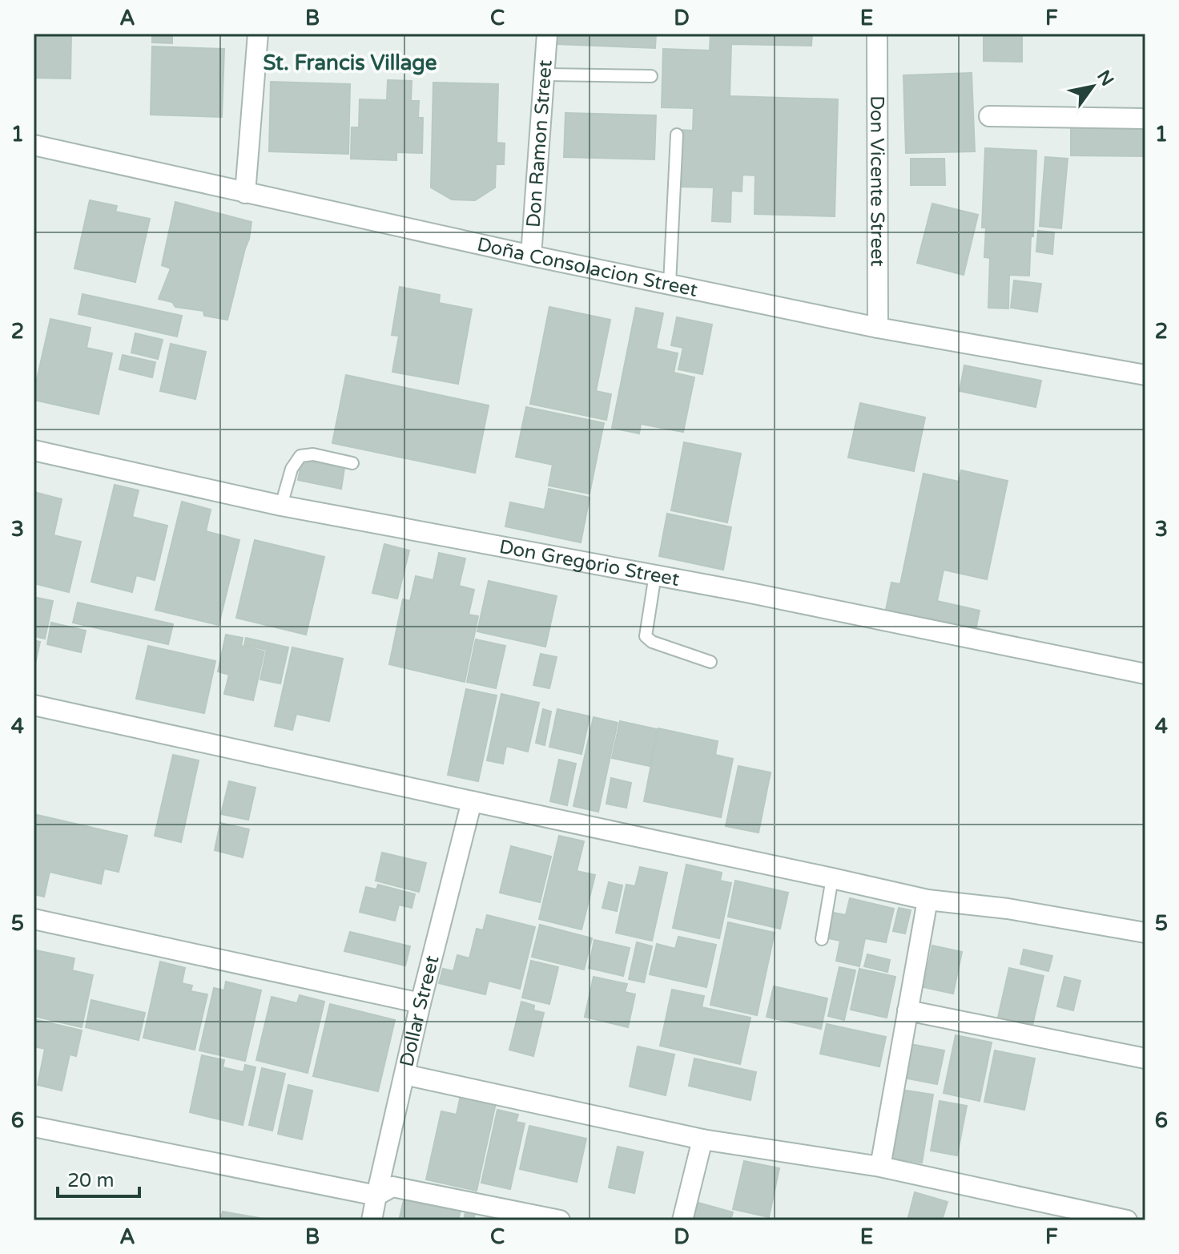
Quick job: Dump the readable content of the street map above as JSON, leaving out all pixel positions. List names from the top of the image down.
{
  "streets": {
    "street": [
      "Don Ramon Street",
      "Don Vicente Street",
      "Doña Consolacion Street",
      "Don Gregorio Street",
      "Dollar Street"
    ]
  },
  "crossings": [
    ["Don Ramon Street", "Doña Consolacion Street"],
    ["Don Vicente Street", "Doña Consolacion Street"]
  ],
  "districts": ["St. Francis Village"],
  "scale_bar": "20 m",
  "north": "top right",
  "grid": {
    "columns": [
      "A",
      "B",
      "C",
      "D",
      "E",
      "F"
    ],
    "rows": [
      "1",
      "2",
      "3",
      "4",
      "5",
      "6"
    ]
  }
}
